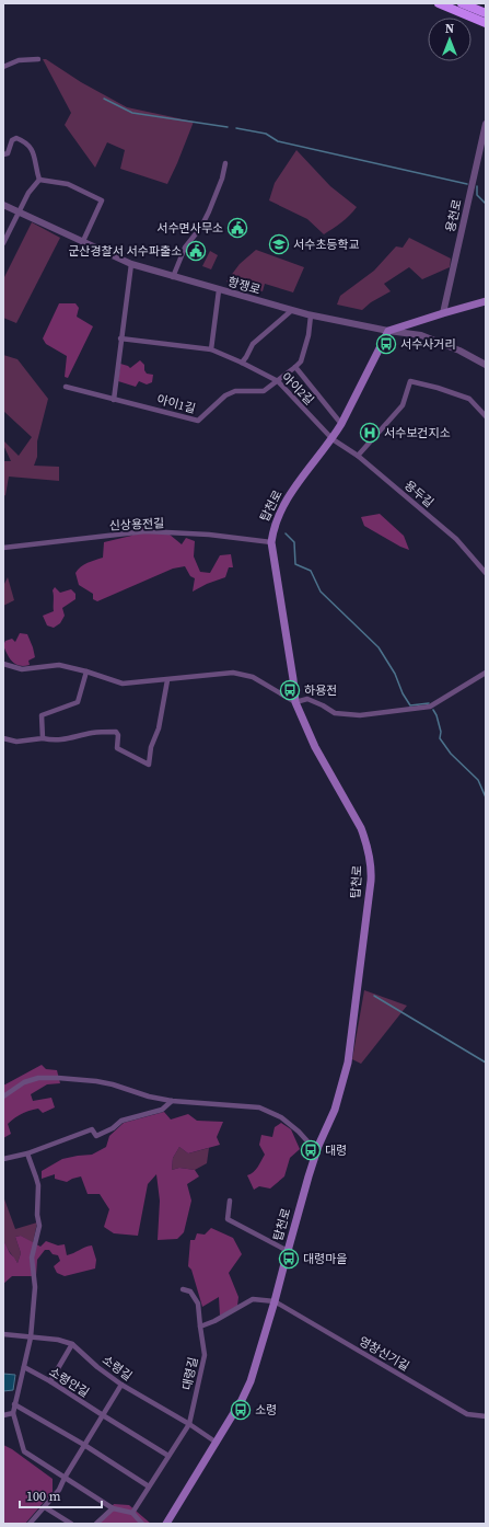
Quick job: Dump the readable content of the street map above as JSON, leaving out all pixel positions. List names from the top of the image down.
{
  "streets": {
    "main road": ["탑천로"],
    "street": [
      "용천로",
      "항쟁로",
      "아이2길",
      "아이1길",
      "용두길",
      "신상용전길",
      "영창신기길",
      "소령길",
      "대령길",
      "소령안길"
    ]
  },
  "crossings": [
    ["항쟁로", "아이1길"],
    ["항쟁로", "탑천로"],
    ["아이2길", "아이1길"],
    ["아이2길", "용두길"],
    ["아이2길", "탑천로"],
    ["용두길", "탑천로"],
    ["탑천로", "신상용전길"],
    ["탑천로", "영창신기길"],
    ["탑천로", "소령길"],
    ["소령길", "대령길"]
  ],
  "places": {
    "public building": ["서수면사무소", "군산경찰서 서수파출소"],
    "school or university": ["서수초등학교"],
    "bus stop": [
      "서수사거리",
      "하용전",
      "대령",
      "대령마을",
      "소령"
    ],
    "hospital": ["서수보건지소"]
  },
  "scale_bar": "100 m",
  "north": "top"
}
